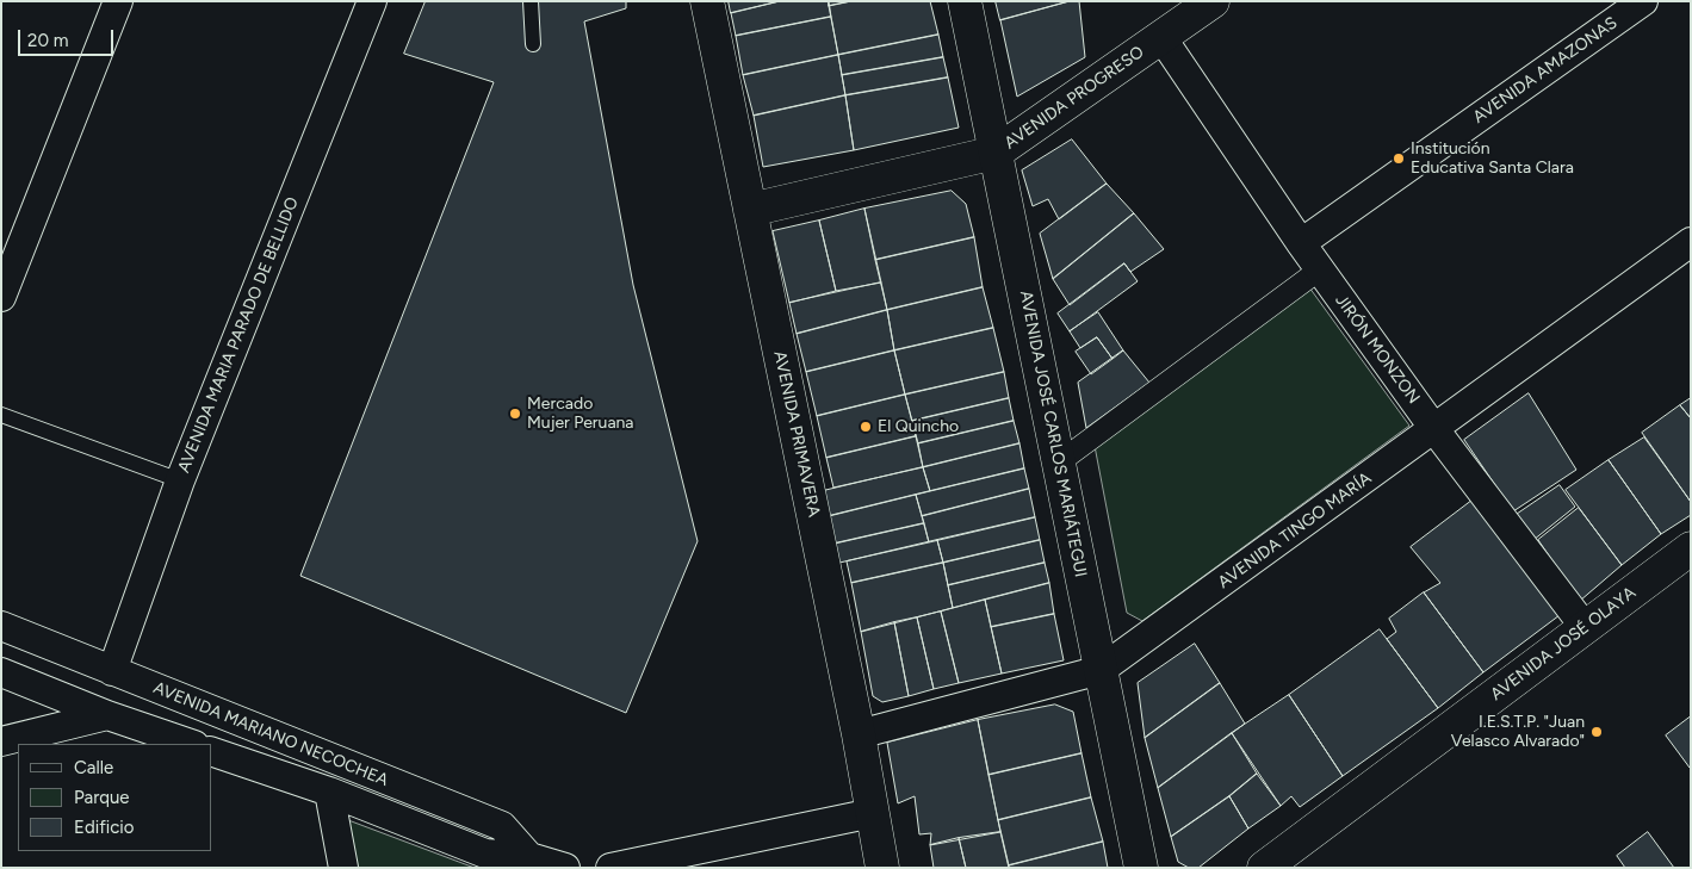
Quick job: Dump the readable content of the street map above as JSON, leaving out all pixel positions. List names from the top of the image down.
{
  "streets": {
    "street": [
      "AVENIDA AMAZONAS",
      "AVENIDA PROGRESO",
      "AVENIDA MARIA PARADO DE BELLIDO",
      "JIRÓN MONZON",
      "AVENIDA PRIMAVERA",
      "AVENIDA JOSÉ CARLOS MARIÁTEGUI",
      "AVENIDA TINGO MARÍA",
      "AVENIDA JOSÉ OLAYA",
      "AVENIDA MARIANO NECOCHEA"
    ]
  },
  "crossings": [
    ["AVENIDA AMAZONAS", "JIRÓN MONZON"],
    ["AVENIDA PROGRESO", "JIRÓN MONZON"],
    ["AVENIDA PROGRESO", "AVENIDA PRIMAVERA"],
    ["AVENIDA PROGRESO", "AVENIDA JOSÉ CARLOS MARIÁTEGUI"],
    ["AVENIDA MARIA PARADO DE BELLIDO", "AVENIDA MARIANO NECOCHEA"],
    ["JIRÓN MONZON", "AVENIDA TINGO MARÍA"],
    ["JIRÓN MONZON", "AVENIDA JOSÉ OLAYA"],
    ["AVENIDA PRIMAVERA", "AVENIDA TINGO MARÍA"],
    ["AVENIDA JOSÉ CARLOS MARIÁTEGUI", "AVENIDA TINGO MARÍA"]
  ],
  "places": [
    "Institución Educativa Santa Clara",
    "Mercado Mujer Peruana",
    "El Quincho",
    "I.E.S.T.P. \"Juan Velasco Alvarado\""
  ],
  "legend": ["Calle", "Parque", "Edificio"],
  "scale_bar": "20 m"
}
